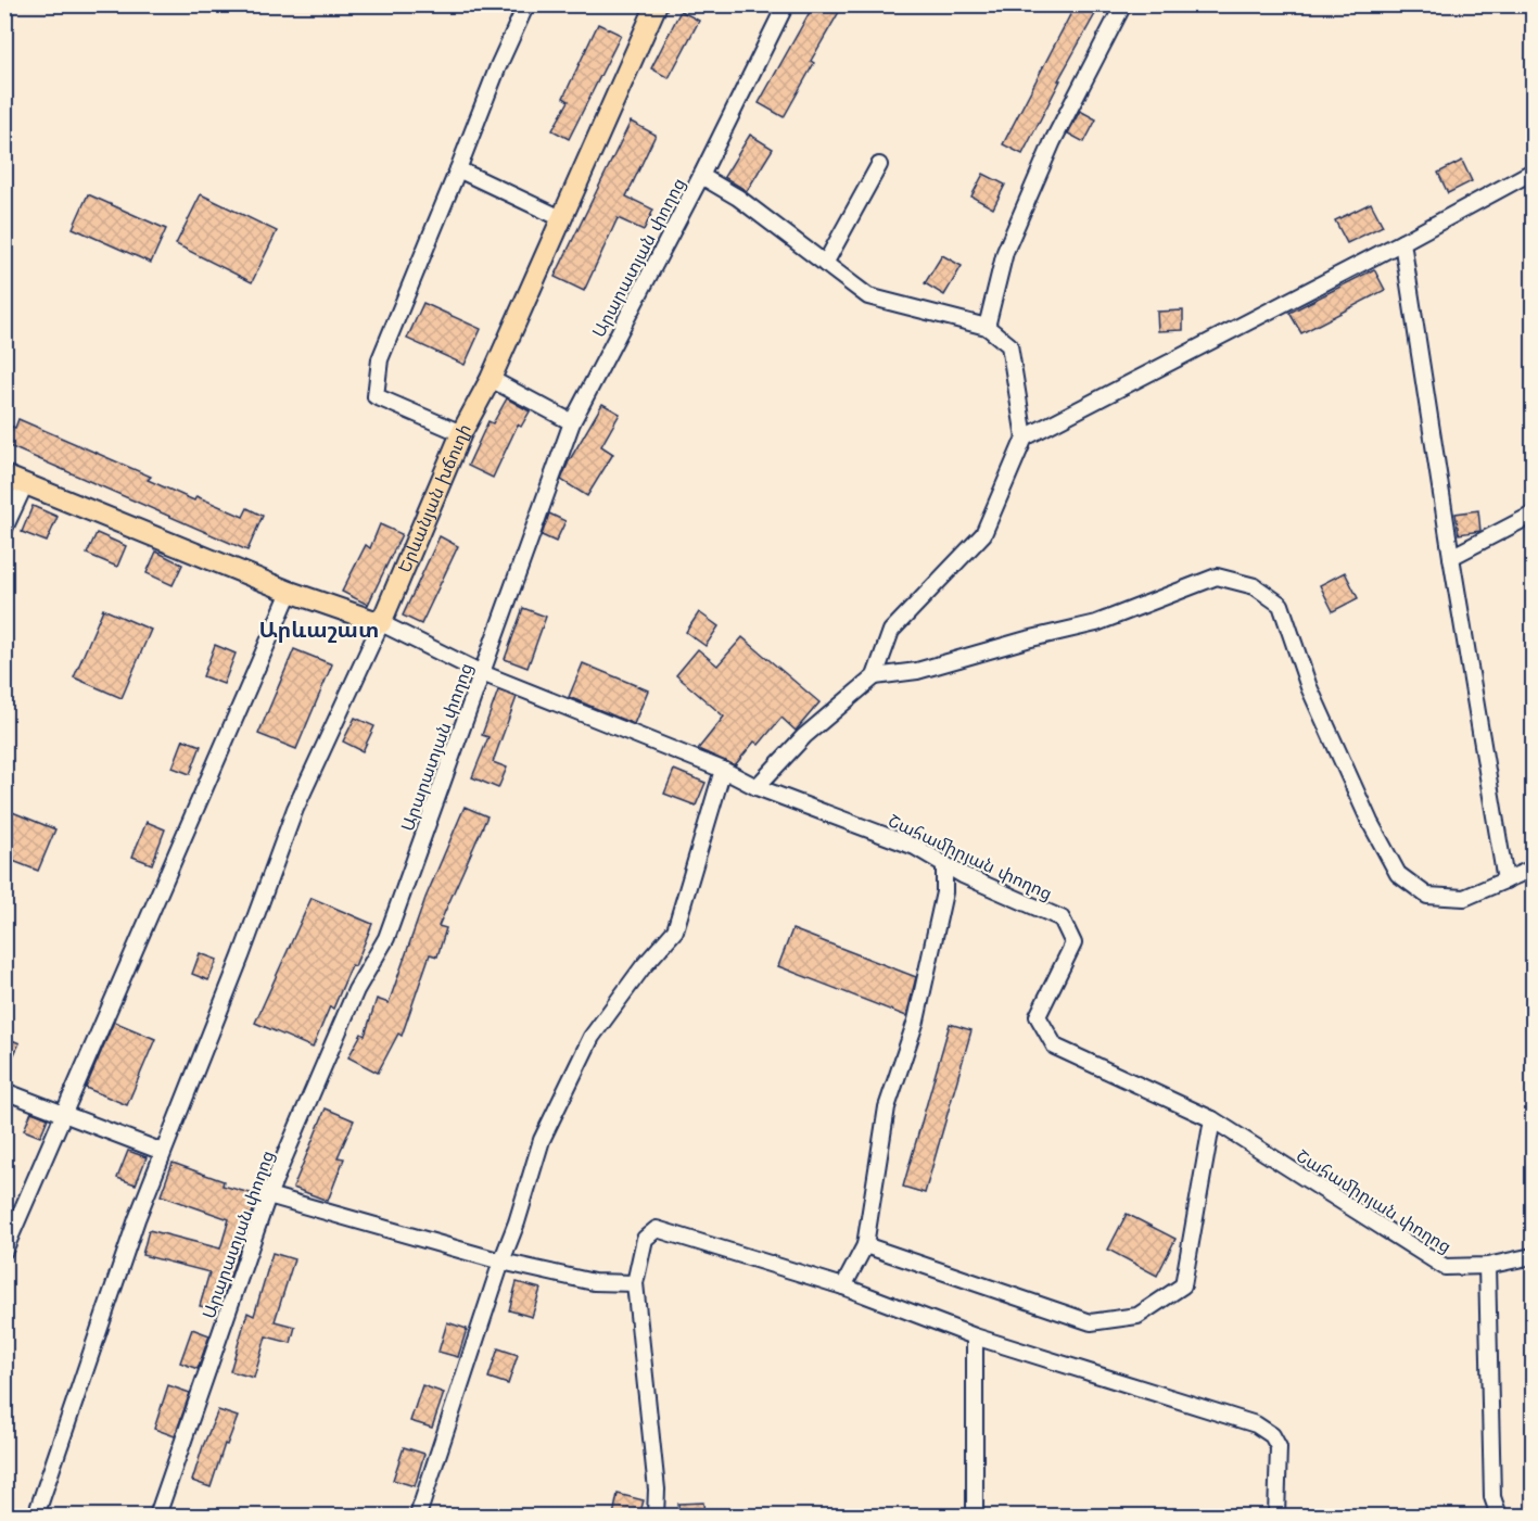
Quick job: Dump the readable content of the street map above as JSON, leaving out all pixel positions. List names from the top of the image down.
{
  "streets": {
    "main road": ["Երևանյան խճուղի"],
    "street": ["Արարատյան փողոց", "Շահամիրյան փողոց"]
  },
  "crossings": [
    ["Արարատյան փողոց", "Շահամիրյան փողոց"],
    ["Երևանյան խճուղի", "Շահամիրյան փողոց"]
  ],
  "districts": ["Արևաշատ"]
}
